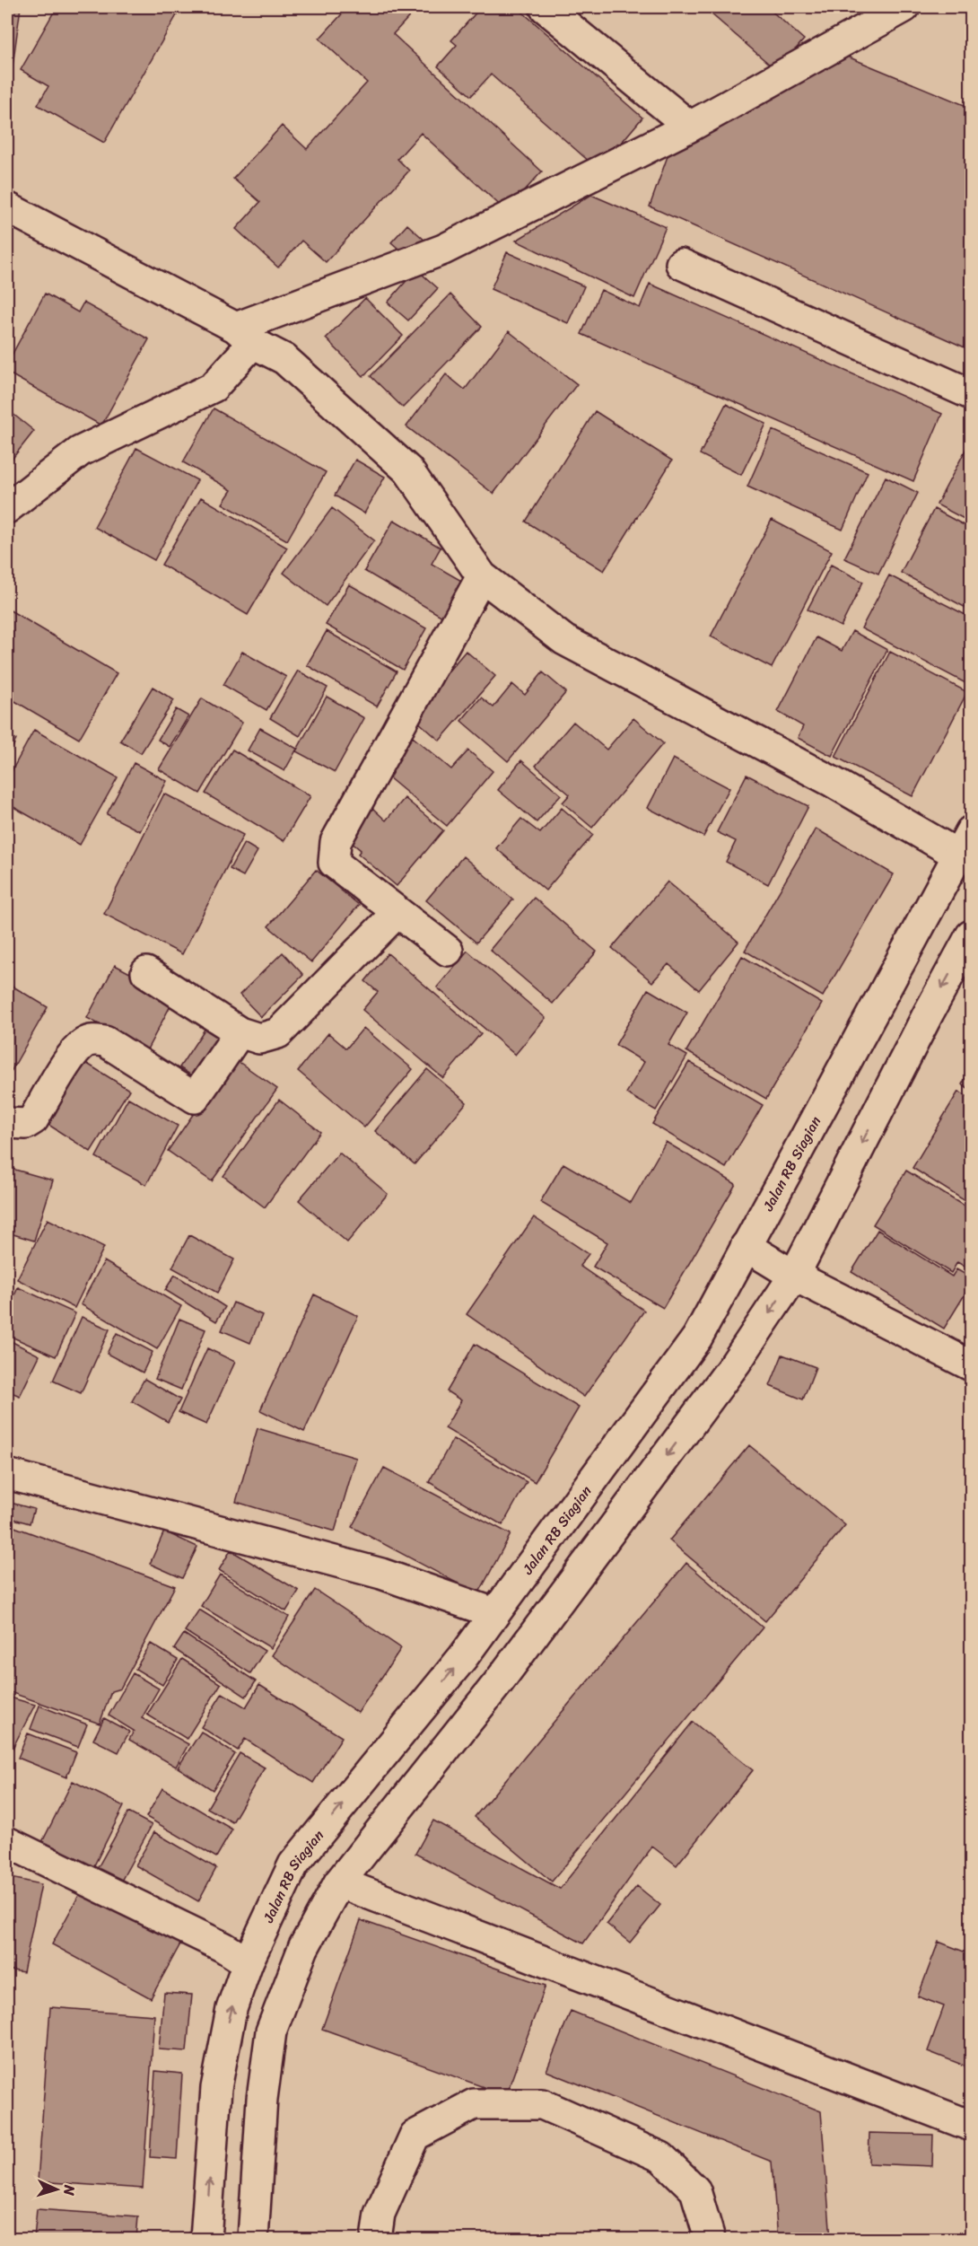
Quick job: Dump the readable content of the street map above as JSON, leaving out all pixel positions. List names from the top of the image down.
{
  "streets": {
    "main road": ["Jalan RB Siagian"]
  },
  "north": "right"
}
